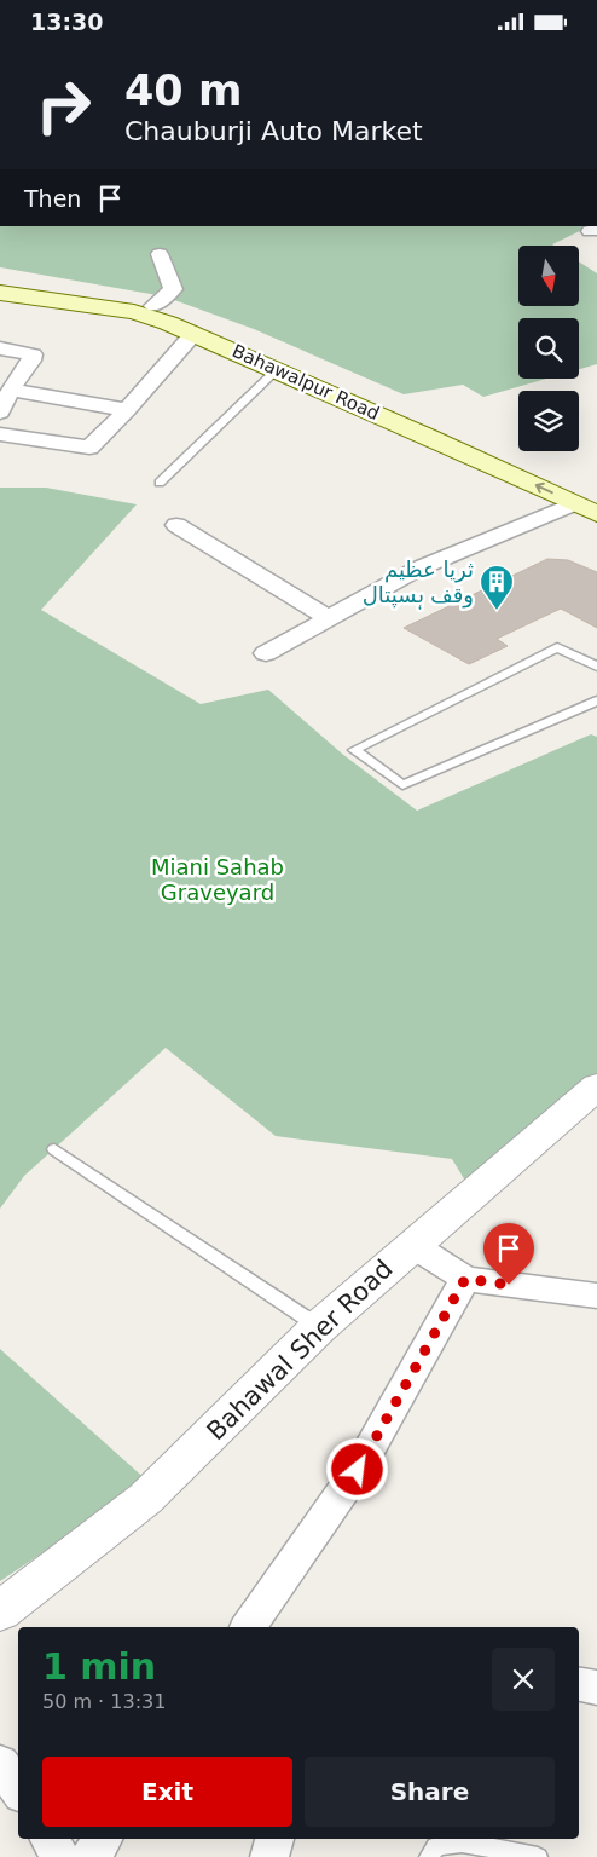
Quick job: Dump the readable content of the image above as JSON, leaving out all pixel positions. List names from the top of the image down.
{
  "streets": {
    "main road": ["Bahawalpur Road"],
    "street": ["Bahawal Sher Road"]
  },
  "parks": ["Miani Sahab Graveyard"],
  "places": {
    "building": ["ثریا عظیم وقف ہسپتال"]
  },
  "north": "bottom",
  "page": {
    "status": "13:30",
    "turn": ["40 m", "Chauburji Auto Market"],
    "then": "Then",
    "heading": ["1 min", "50 m · 13:31"],
    "buttons": ["Exit", "Share"]
  }
}
